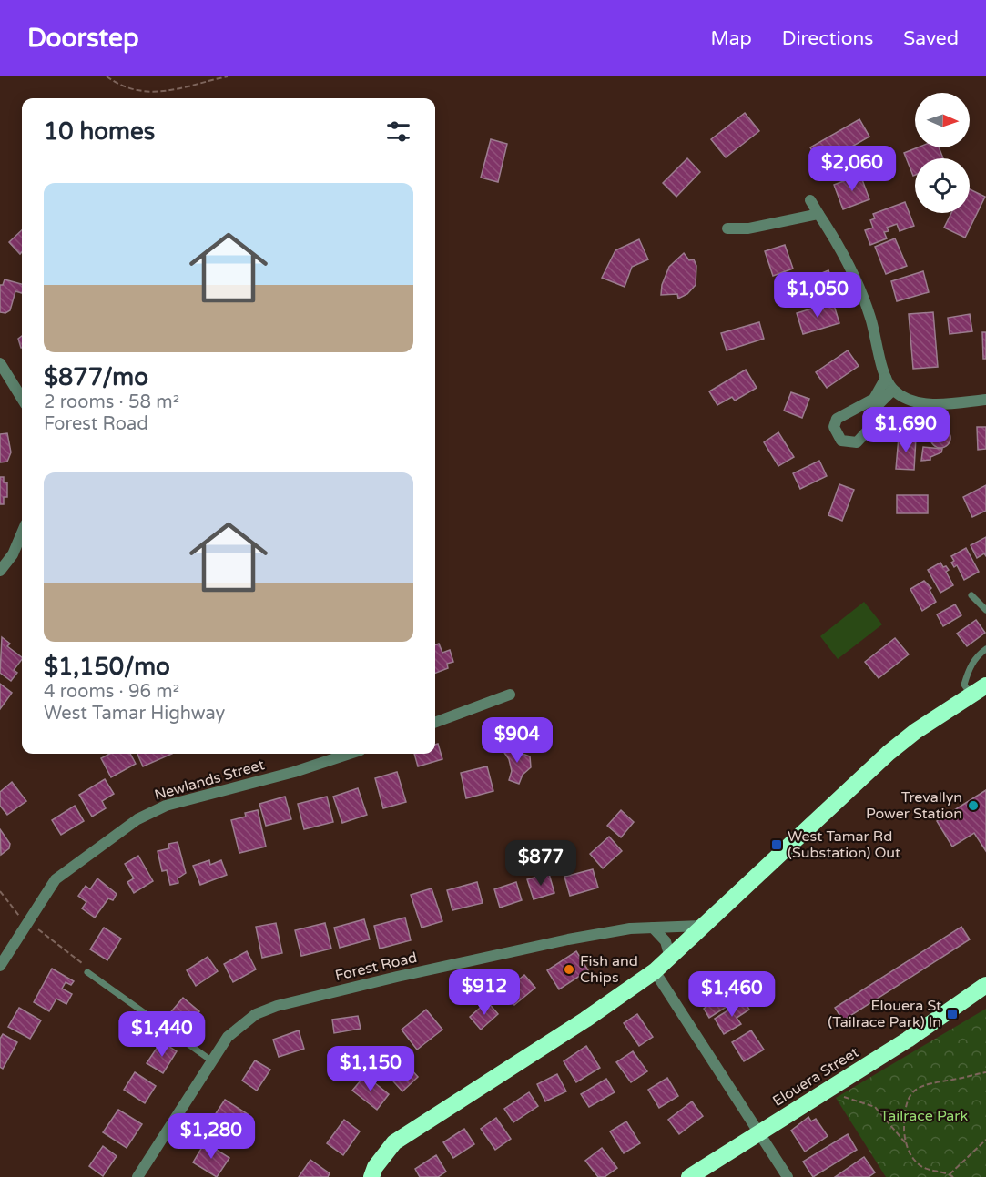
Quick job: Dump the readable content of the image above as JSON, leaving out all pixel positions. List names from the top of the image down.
{
  "streets": {
    "highway": ["Elouera Street"],
    "street": ["Newlands Street", "Forest Road"]
  },
  "parks": ["Tailrace Park"],
  "places": {
    "other": ["Trevallyn Power Station", "Fish and Chips"],
    "transit": ["West Tamar Rd (Substation) Out", "Elouera St (Tailrace Park) In"]
  },
  "north": "right",
  "page": {
    "header": "Doorstep",
    "nav": ["Map", "Directions", "Saved"],
    "heading": "10 homes",
    "price": [
      "$2,060",
      "$1,050",
      "$1,690",
      "$904",
      "$877",
      "$912",
      "$1,460",
      "$1,440",
      "$1,150",
      "$1,280"
    ],
    "list": [
      {
        "name": "$877/mo",
        "note": "2 rooms · 58 m² · Forest Road"
      },
      {
        "name": "$1,150/mo",
        "note": "4 rooms · 96 m² · West Tamar Highway"
      }
    ]
  }
}
